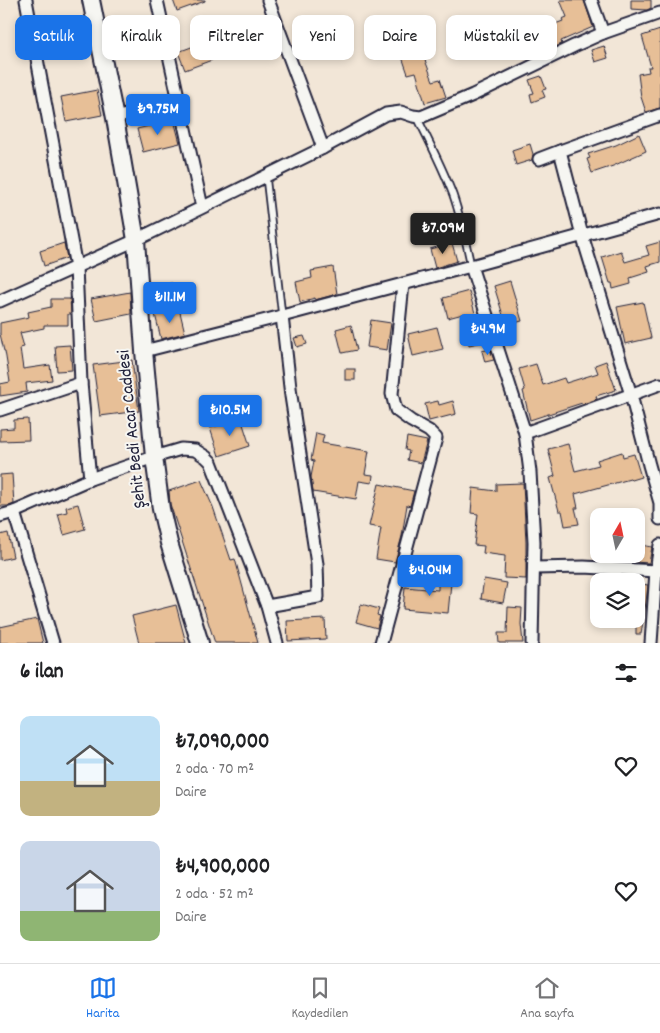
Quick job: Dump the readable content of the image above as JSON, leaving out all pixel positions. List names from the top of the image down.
{
  "streets": {
    "street": ["Şehit Bedi Acar Caddesi"]
  },
  "north": "top",
  "page": {
    "chip": [
      "Satılık",
      "Kiralık",
      "Filtreler",
      "Yeni",
      "Daire",
      "Müstakil ev"
    ],
    "price": [
      "₺9.75M",
      "₺7.09M",
      "₺11.1M",
      "₺4.9M",
      "₺10.5M",
      "₺4.04M"
    ],
    "heading": "6 ilan",
    "list": [
      {
        "name": "₺7,090,000",
        "note": "2 oda · 70 m² · Daire"
      },
      {
        "name": "₺4,900,000",
        "note": "2 oda · 52 m² · Daire"
      }
    ],
    "tabs": ["Harita", "Kaydedilen", "Ana sayfa"]
  }
}
